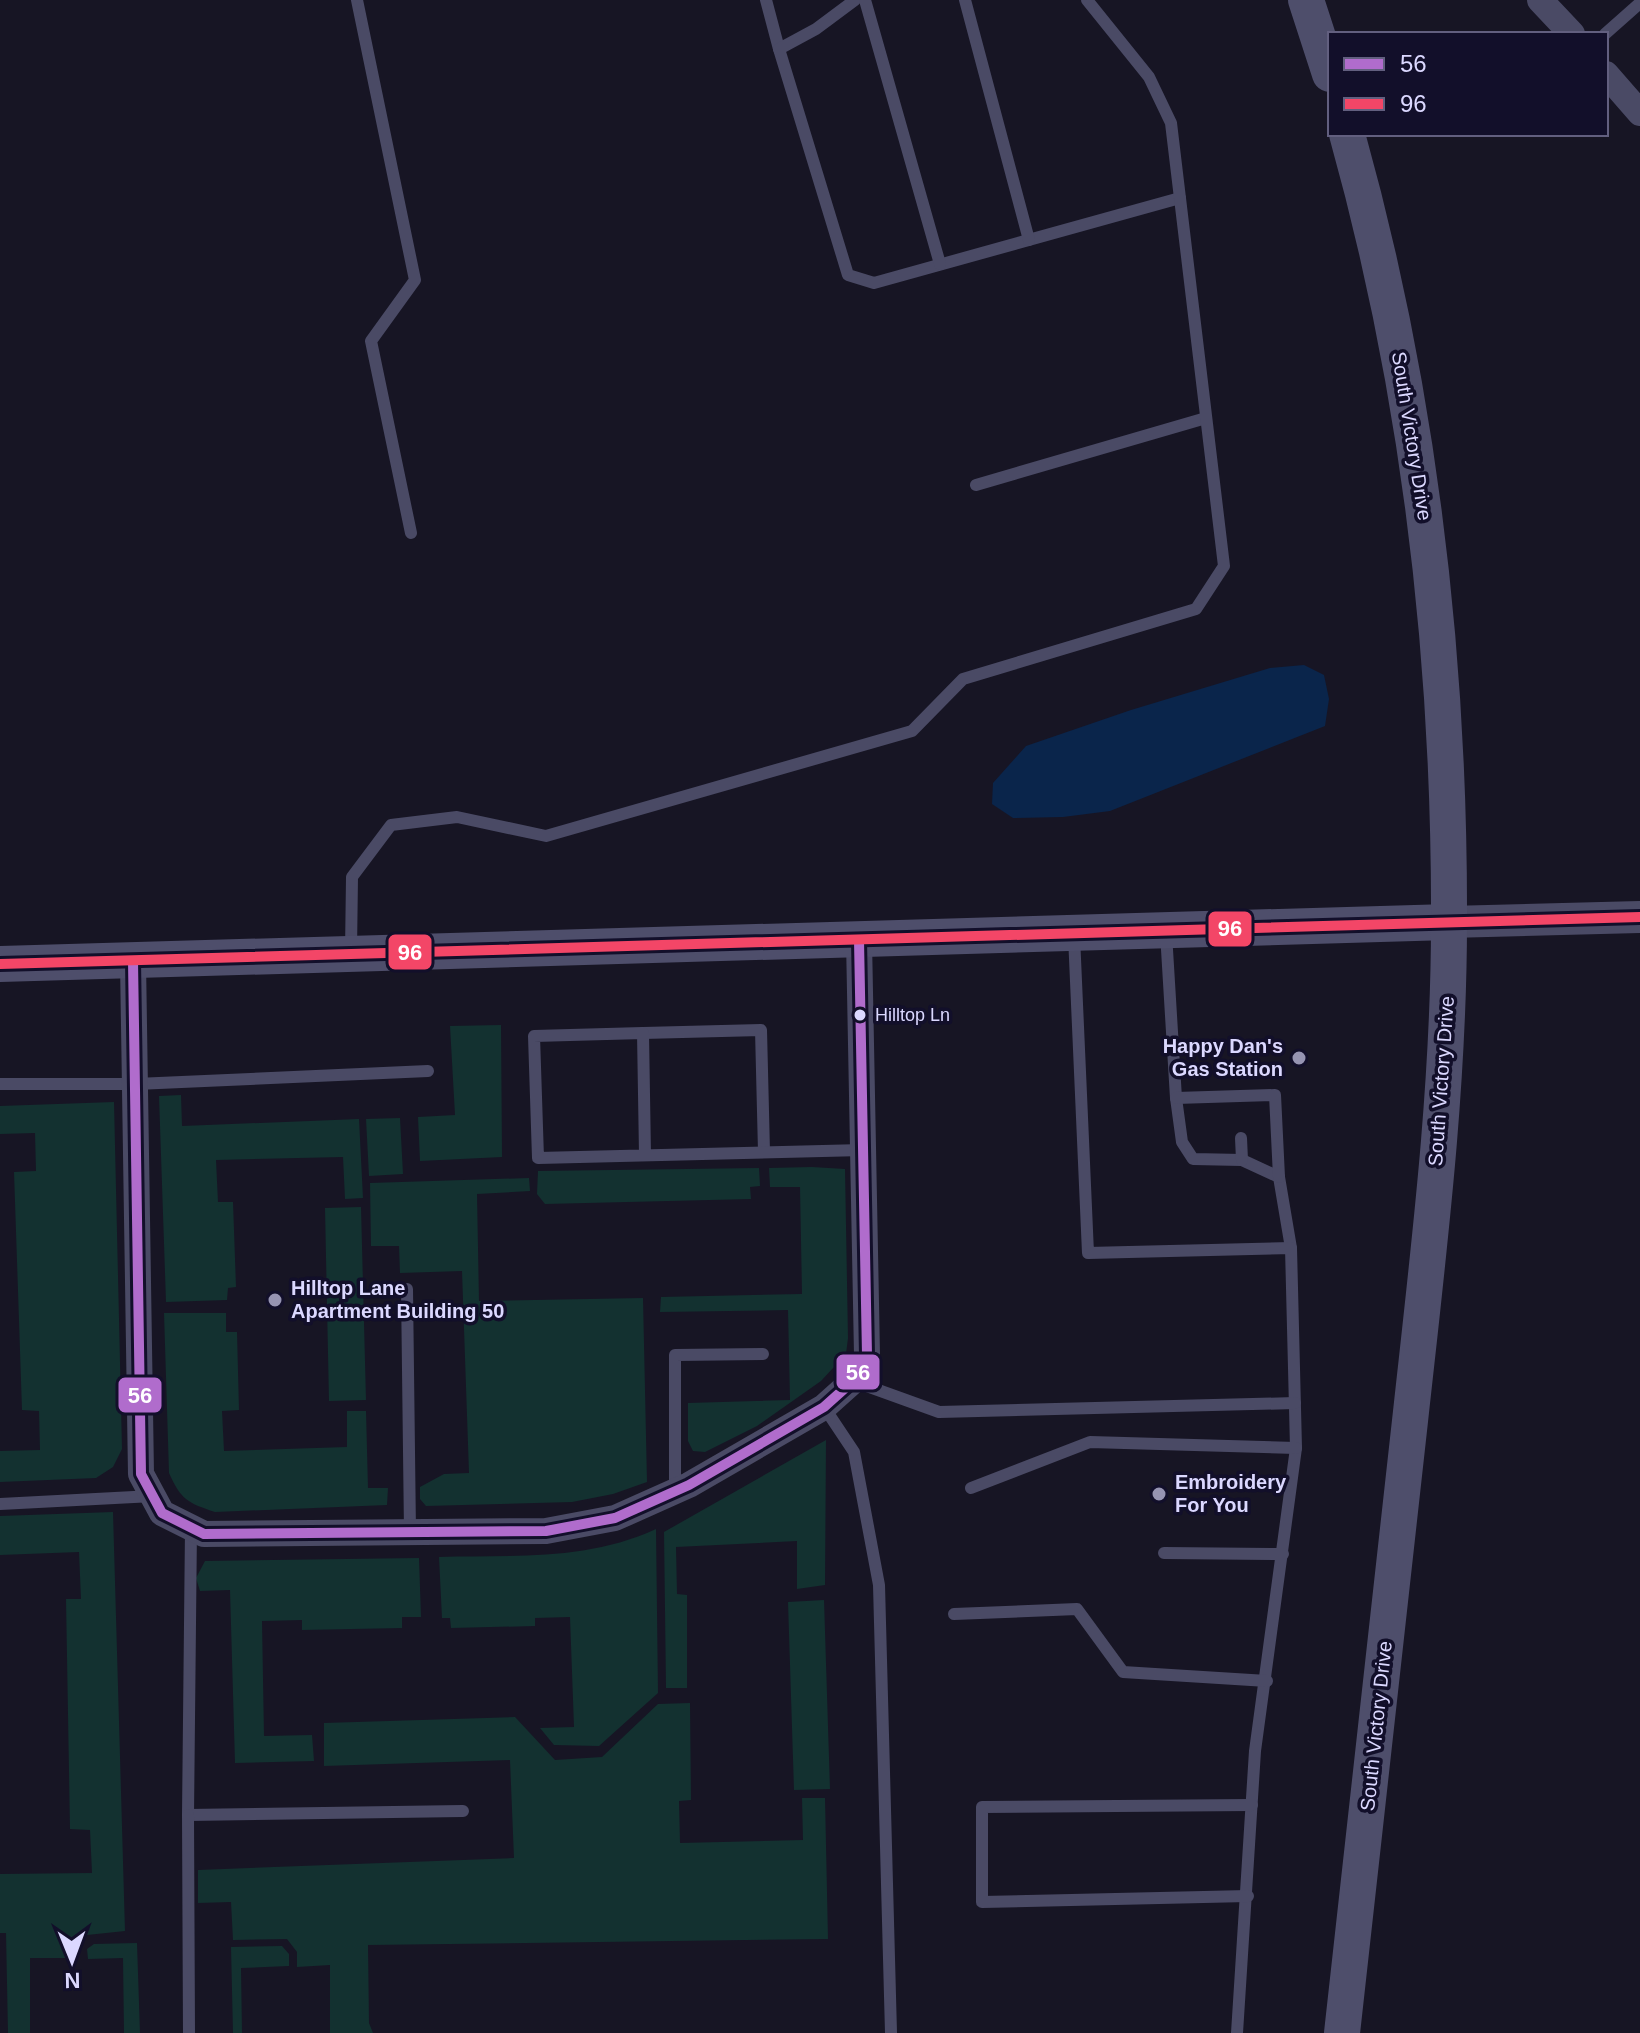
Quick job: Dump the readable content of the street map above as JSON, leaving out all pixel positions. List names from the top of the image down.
{
  "streets": {
    "main road": ["South Victory Drive"]
  },
  "places": [
    "Hilltop Ln",
    "Happy Dan's Gas Station",
    "Hilltop Lane Apartment Building 50",
    "Embroidery For You"
  ],
  "lines": ["transit line 96", "transit line 56"],
  "legend": ["56", "96"],
  "north": "bottom"
}
